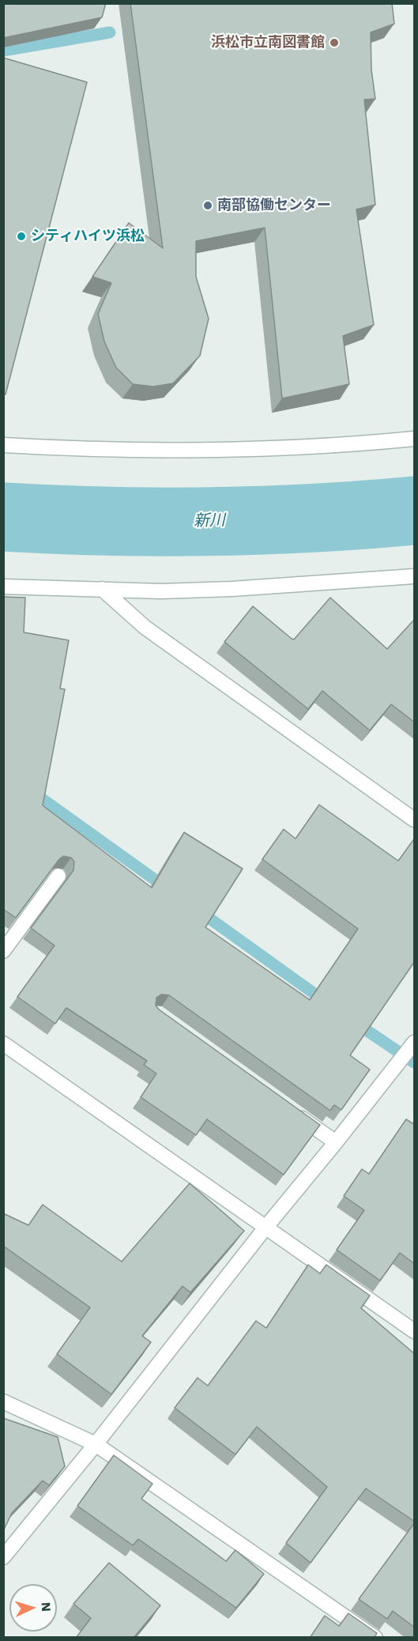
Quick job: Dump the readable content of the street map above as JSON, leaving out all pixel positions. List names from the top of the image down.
{
  "water": ["新川"],
  "places": ["浜松市立南図書館", "南部協働センター", "シティハイツ浜松"],
  "north": "right"
}
